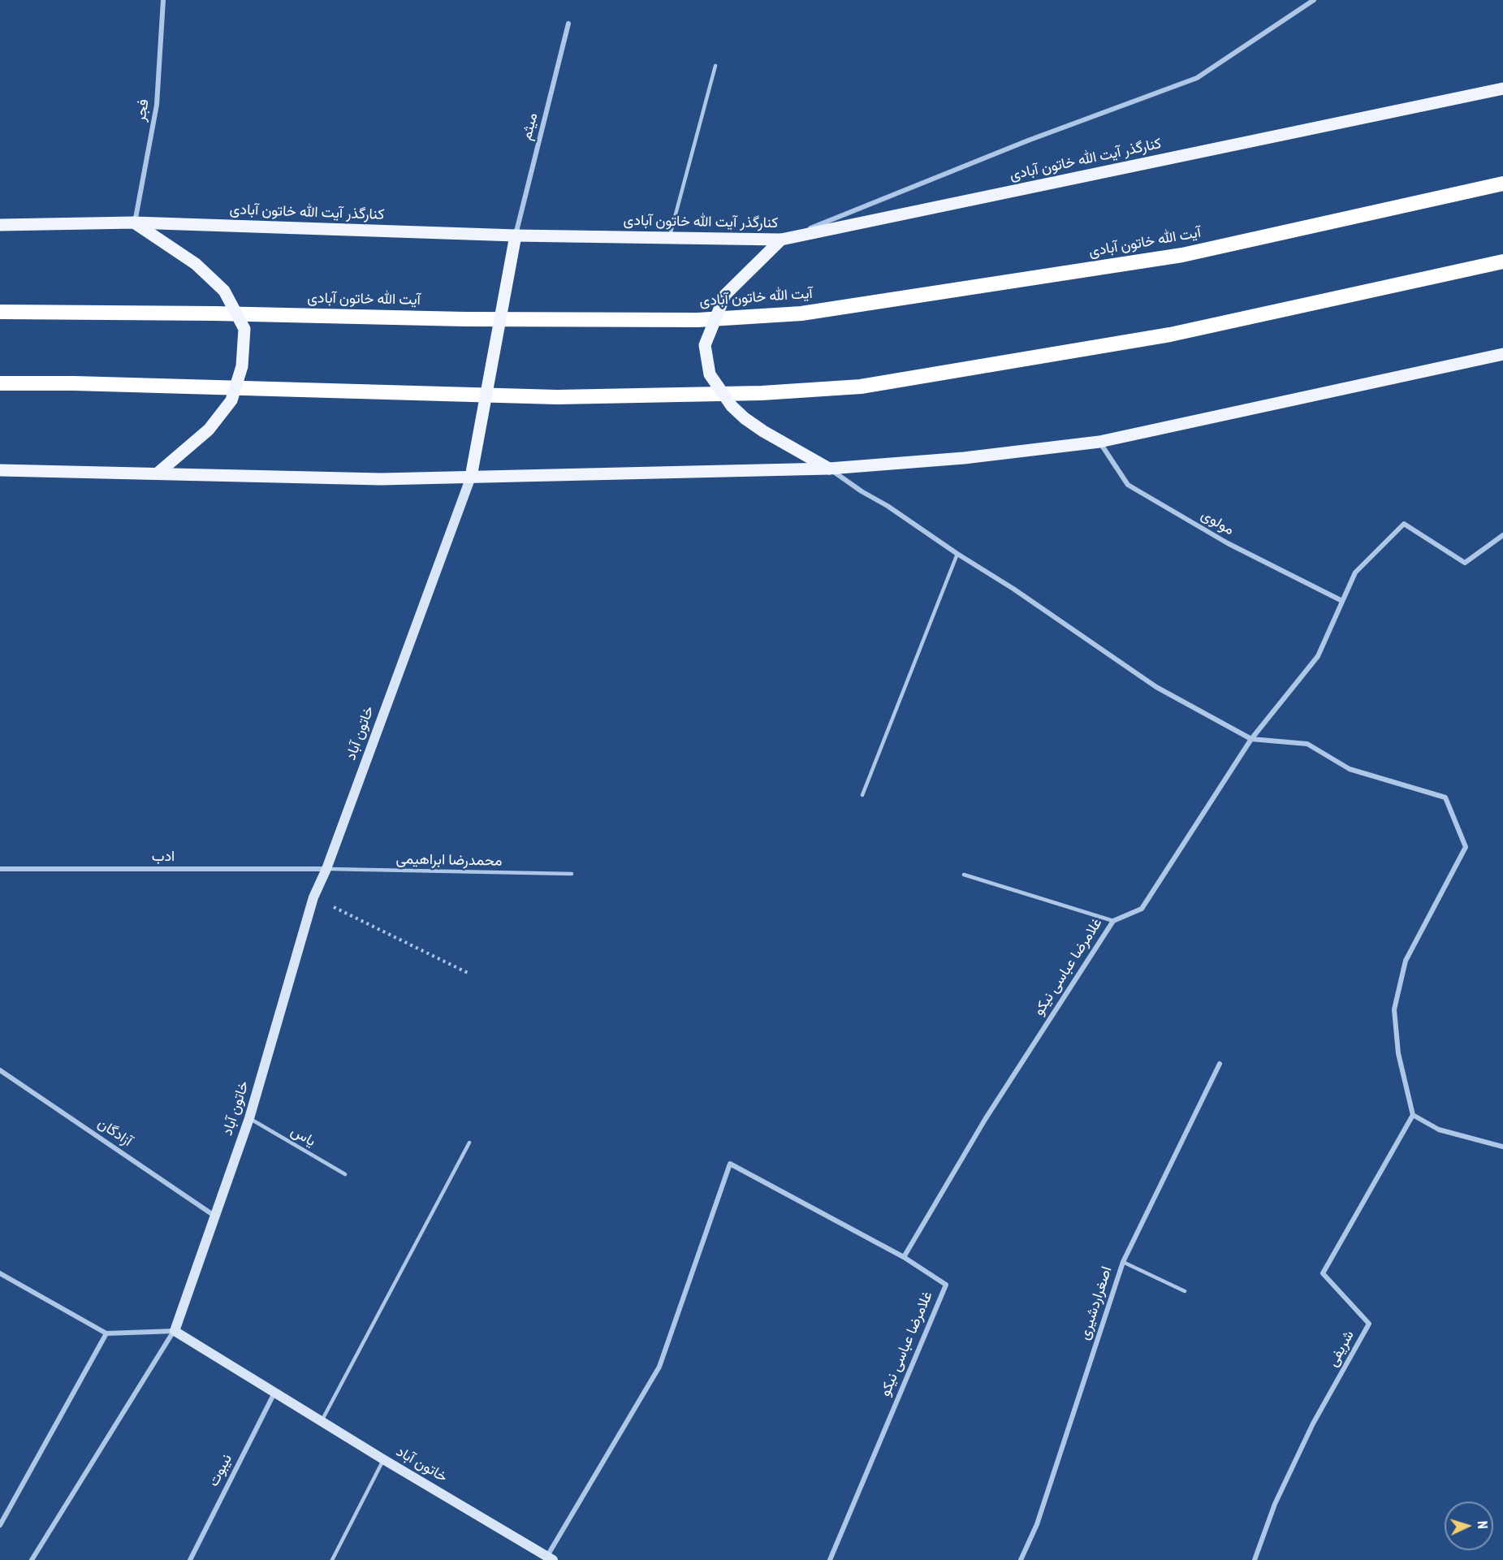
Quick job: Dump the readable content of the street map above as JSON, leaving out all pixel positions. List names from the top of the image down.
{
  "streets": {
    "highway": ["آیت الله خاتون آبادی"],
    "main road": ["کنارگذر آیت الله خاتون آبادی"],
    "street": [
      "فجر",
      "میثم",
      "مولوی",
      "خاتون آباد",
      "ادب",
      "غلامرضا عباسی نیکو",
      "آزادگان",
      "اصغراردشیری",
      "شریفی",
      "نیبوت"
    ],
    "lane": ["محمدرضا ابراهیمی", "یاس"]
  },
  "crossings": [
    ["فجر", "کنارگذر آیت الله خاتون آبادی"],
    ["میثم", "کنارگذر آیت الله خاتون آبادی"],
    ["مولوی", "غلامرضا عباسی نیکو"],
    ["خاتون آباد", "ادب"],
    ["خاتون آباد", "محمدرضا ابراهیمی"],
    ["خاتون آباد", "آزادگان"],
    ["خاتون آباد", "یاس"],
    ["خاتون آباد", "نیبوت"],
    ["ادب", "محمدرضا ابراهیمی"]
  ],
  "north": "right"
}
